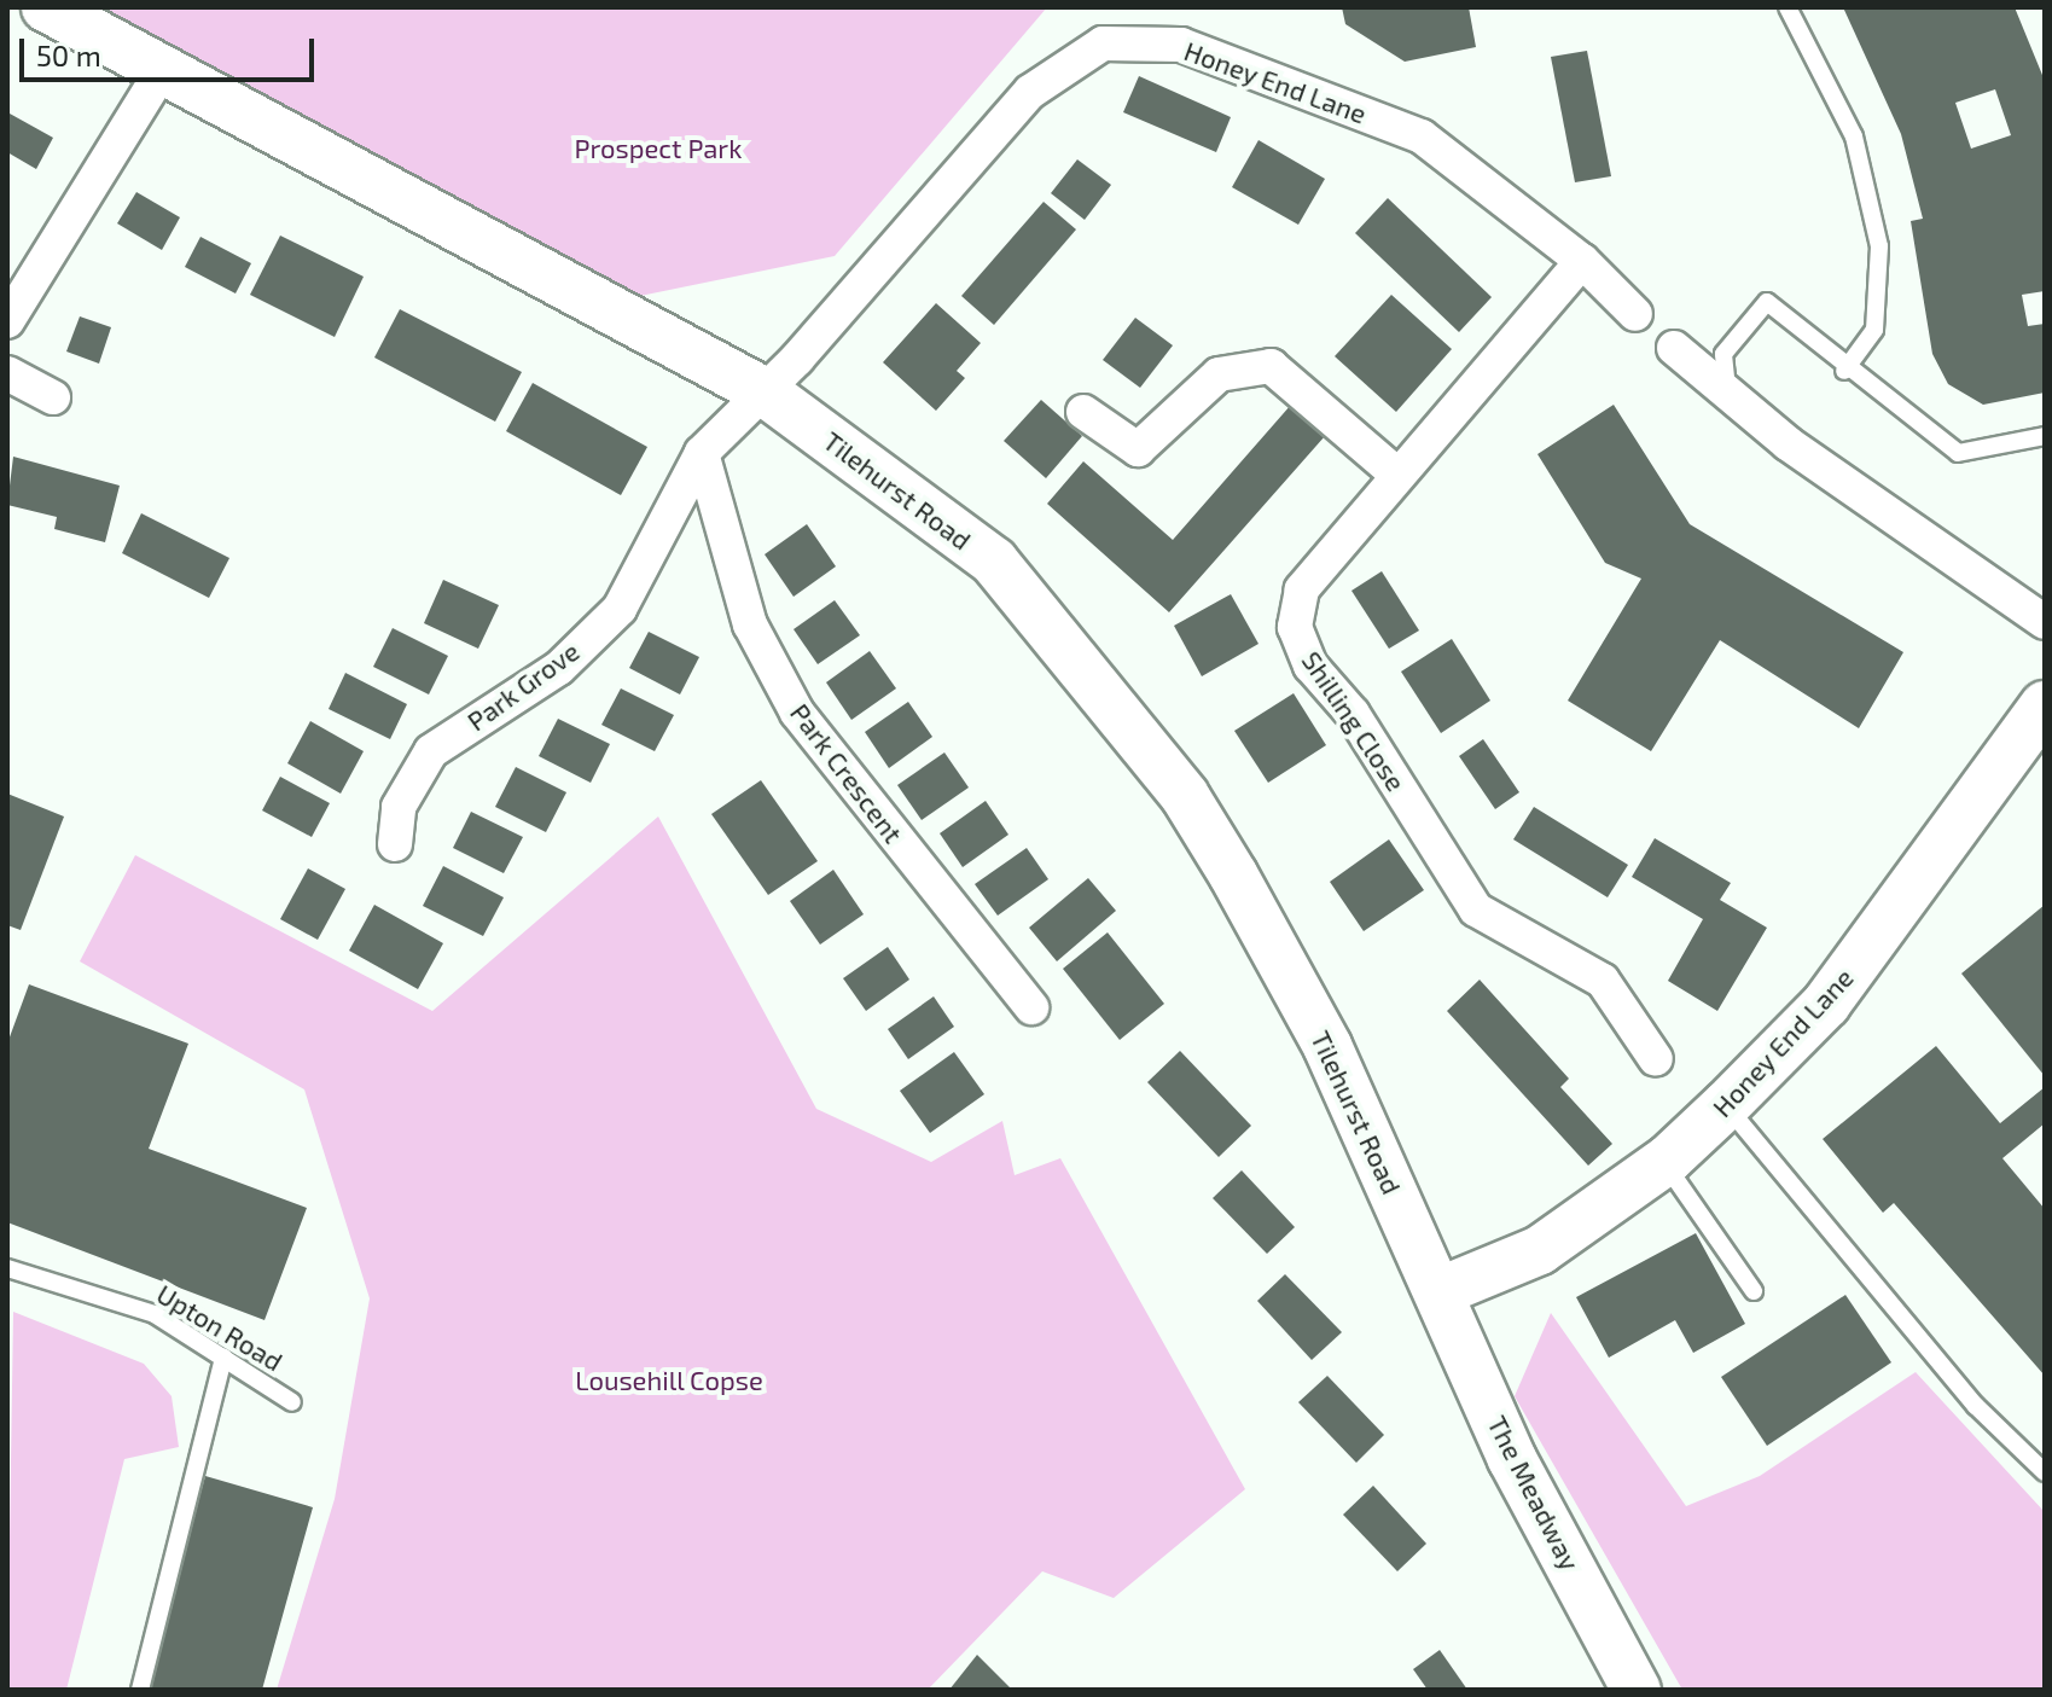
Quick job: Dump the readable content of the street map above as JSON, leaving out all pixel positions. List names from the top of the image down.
{
  "streets": {
    "street": [
      "Honey End Lane",
      "Tilehurst Road",
      "Park Grove",
      "Shilling Close",
      "Park Crescent",
      "The Meadway"
    ],
    "lane": ["Upton Road"]
  },
  "crossings": [
    ["Honey End Lane", "Tilehurst Road"],
    ["Honey End Lane", "Park Grove"],
    ["Honey End Lane", "Shilling Close"],
    ["Honey End Lane", "The Meadway"],
    ["Tilehurst Road", "Park Grove"],
    ["Tilehurst Road", "The Meadway"],
    ["Park Grove", "Park Crescent"]
  ],
  "parks": ["Prospect Park", "Lousehill Copse"],
  "scale_bar": "50 m"
}
